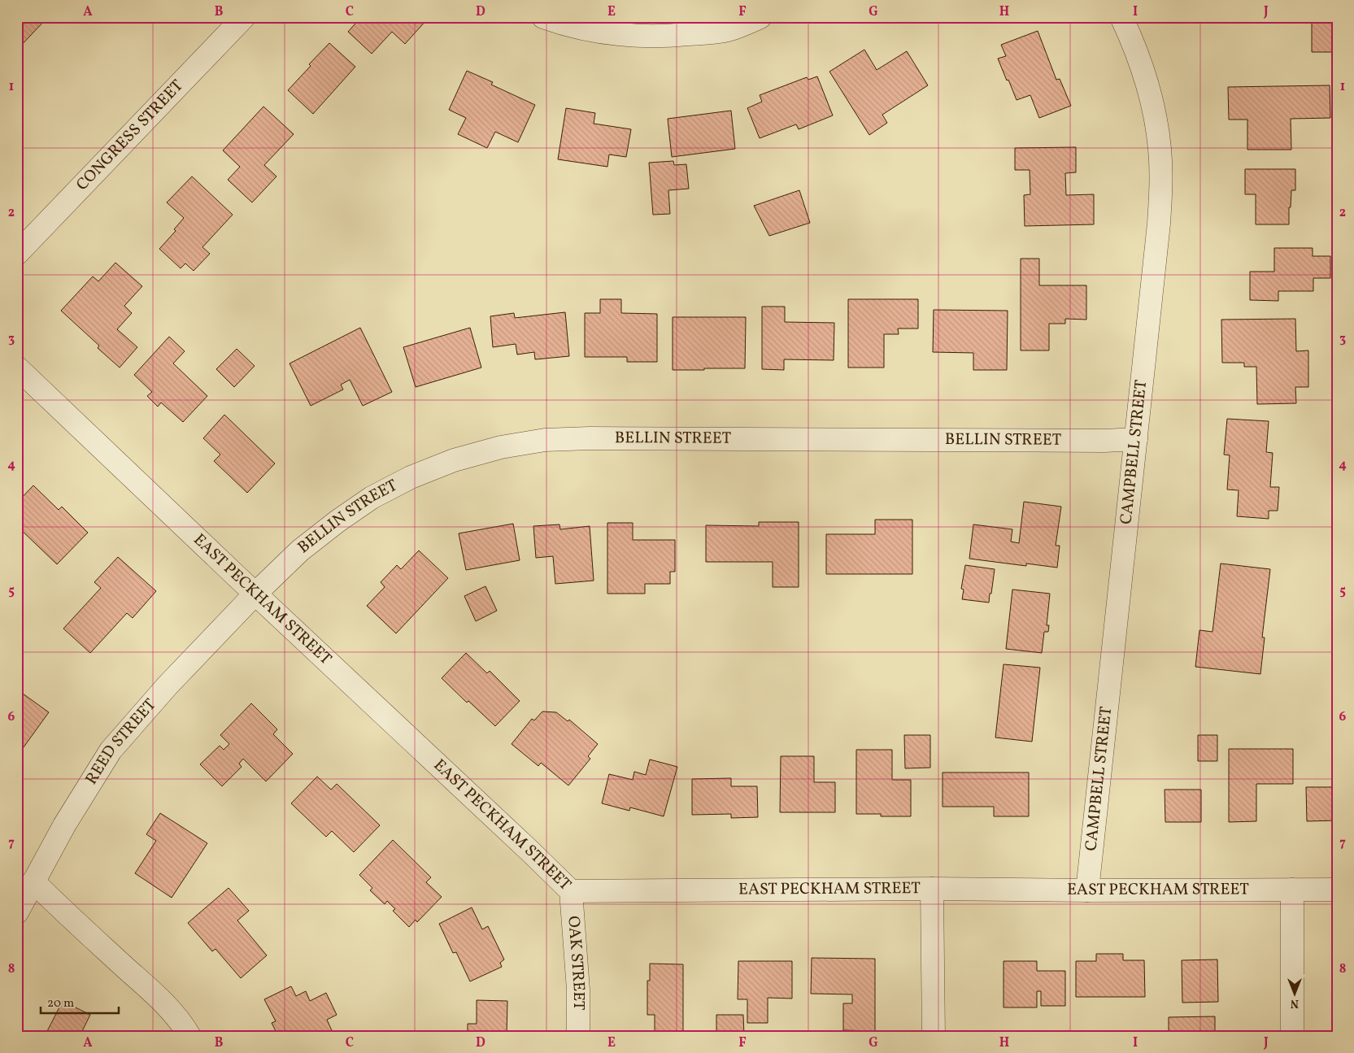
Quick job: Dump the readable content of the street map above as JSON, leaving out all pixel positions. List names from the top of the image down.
{
  "streets": {
    "street": [
      "CONGRESS STREET",
      "BELLIN STREET",
      "CAMPBELL STREET",
      "EAST PECKHAM STREET",
      "REED STREET",
      "OAK STREET"
    ]
  },
  "crossings": [
    ["BELLIN STREET", "CAMPBELL STREET"],
    ["BELLIN STREET", "EAST PECKHAM STREET"],
    ["BELLIN STREET", "REED STREET"],
    ["CAMPBELL STREET", "EAST PECKHAM STREET"],
    ["EAST PECKHAM STREET", "REED STREET"],
    ["EAST PECKHAM STREET", "OAK STREET"]
  ],
  "scale_bar": "20 m",
  "north": "bottom",
  "grid": {
    "columns": [
      "A",
      "B",
      "C",
      "D",
      "E",
      "F",
      "G",
      "H",
      "I",
      "J"
    ],
    "rows": [
      "1",
      "2",
      "3",
      "4",
      "5",
      "6",
      "7",
      "8"
    ]
  }
}
